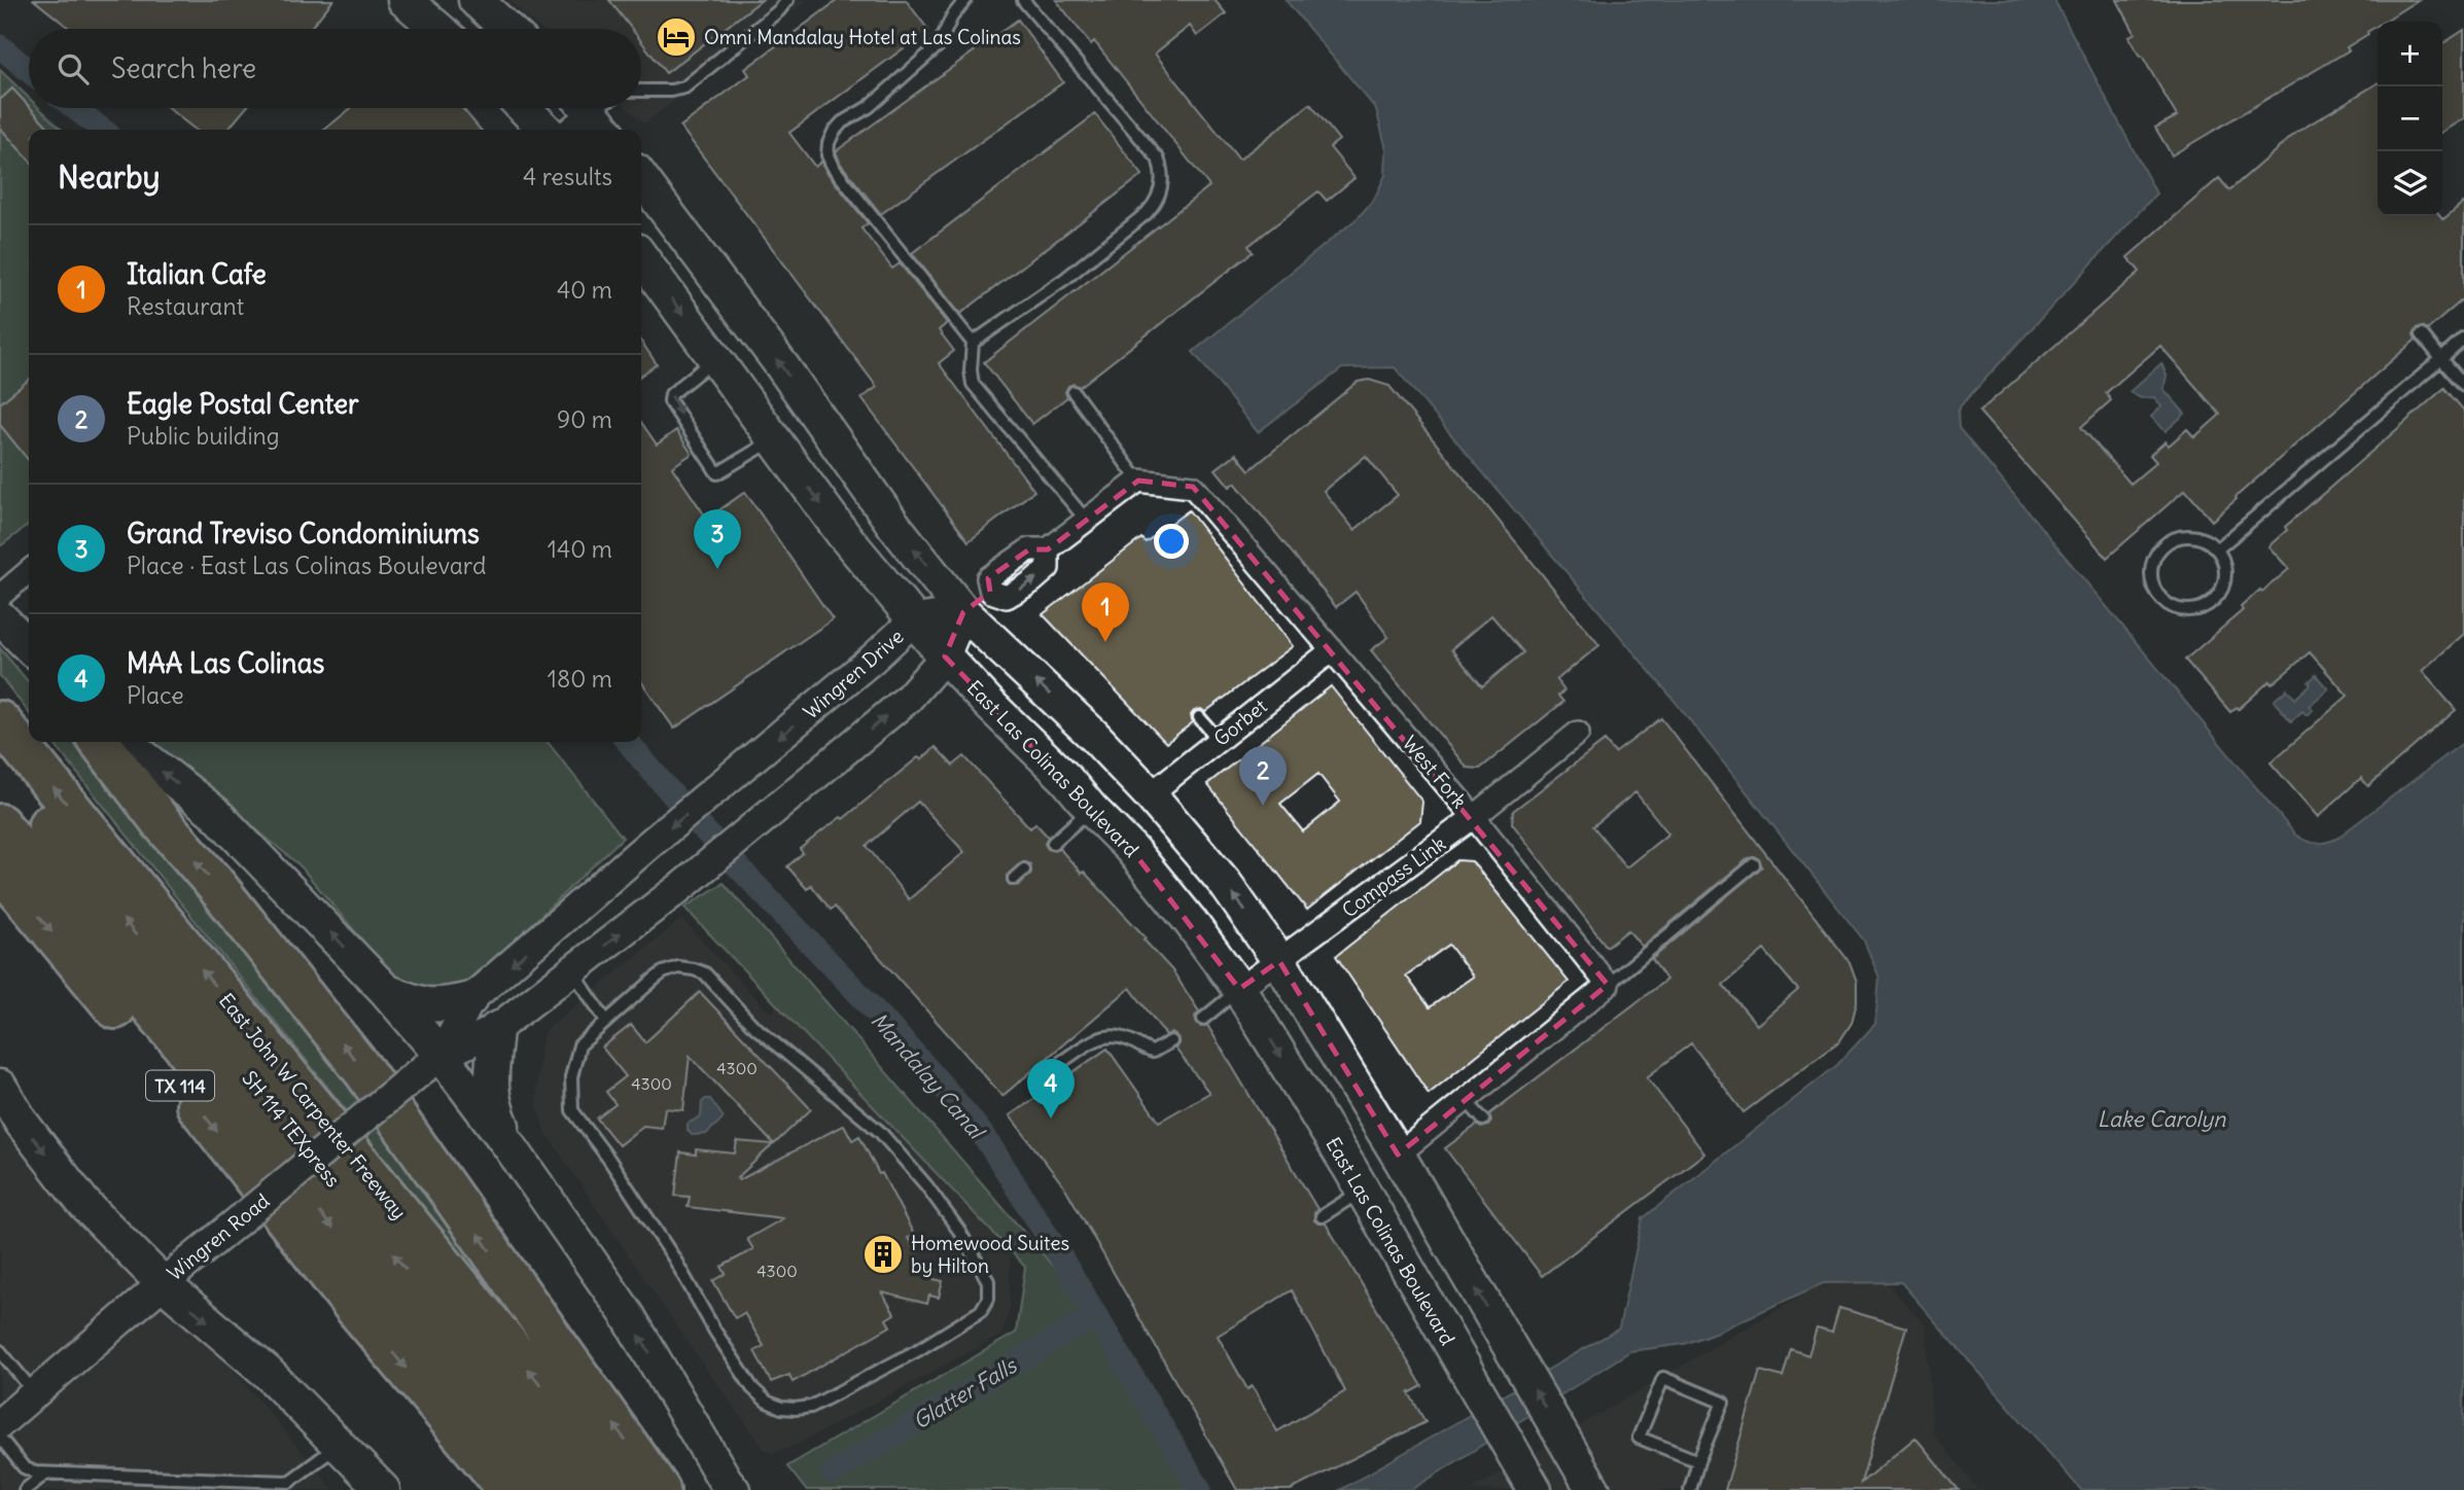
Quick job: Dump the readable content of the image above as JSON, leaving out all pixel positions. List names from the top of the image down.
{
  "streets": {
    "highway": ["TX 114", "East John W Carpenter Freeway", "SH 114 TEXpress"],
    "main road": ["East Las Colinas Boulevard"],
    "street": [
      "Wingren Drive",
      "Gorbet",
      "West Fork",
      "Compass Link",
      "Wingren Road"
    ]
  },
  "crossings": [
    ["Wingren Drive", "East Las Colinas Boulevard"],
    ["Wingren Drive", "Wingren Road"],
    ["Gorbet", "West Fork"],
    ["East Las Colinas Boulevard", "Compass Link"],
    ["West Fork", "Compass Link"]
  ],
  "water": ["Mandalay Canal", "Lake Carolyn", "Glatter Falls"],
  "places": {
    "hotel": ["Omni Mandalay Hotel at Las Colinas"],
    "building": ["Homewood Suites by Hilton"]
  },
  "house_numbers": ["4300", "4300", "4300"],
  "page": {
    "map_buttons": ["+", "−"],
    "search": "Search here",
    "heading": ["Nearby", "4 results"],
    "list": [
      {
        "mark": "1",
        "name": "Italian Cafe",
        "note": "Restaurant",
        "value": "40 m"
      },
      {
        "mark": "2",
        "name": "Eagle Postal Center",
        "note": "Public building",
        "value": "90 m"
      },
      {
        "mark": "3",
        "name": "Grand Treviso Condominiums",
        "note": "Place · East Las Colinas Boulevard",
        "value": "140 m"
      },
      {
        "mark": "4",
        "name": "MAA Las Colinas",
        "note": "Place",
        "value": "180 m"
      }
    ],
    "pins": [
      "3",
      "1",
      "2",
      "4"
    ]
  }
}
